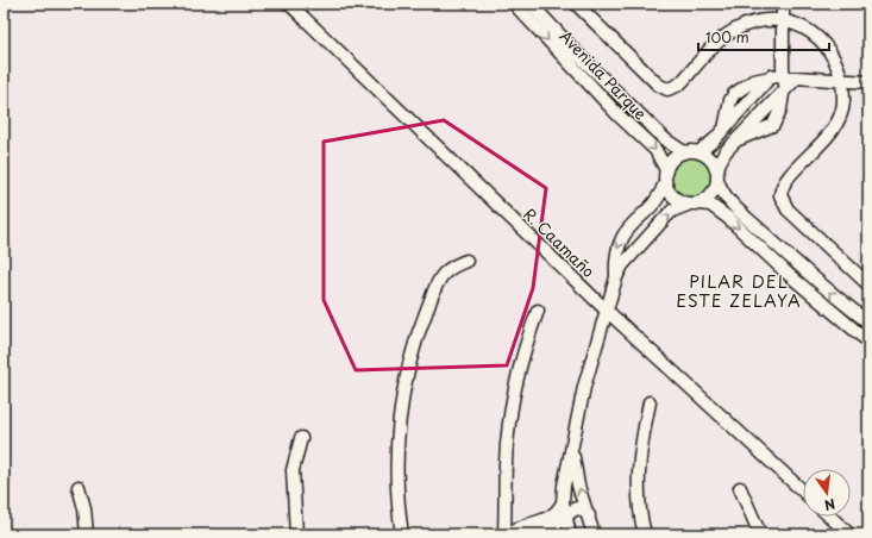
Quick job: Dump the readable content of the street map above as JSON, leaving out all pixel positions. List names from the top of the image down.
{
  "streets": {
    "street": ["Avenida Parque", "R. Caamaño"]
  },
  "districts": ["PILAR DEL ESTE ZELAYA"],
  "scale_bar": "100 m",
  "north": "bottom"
}
